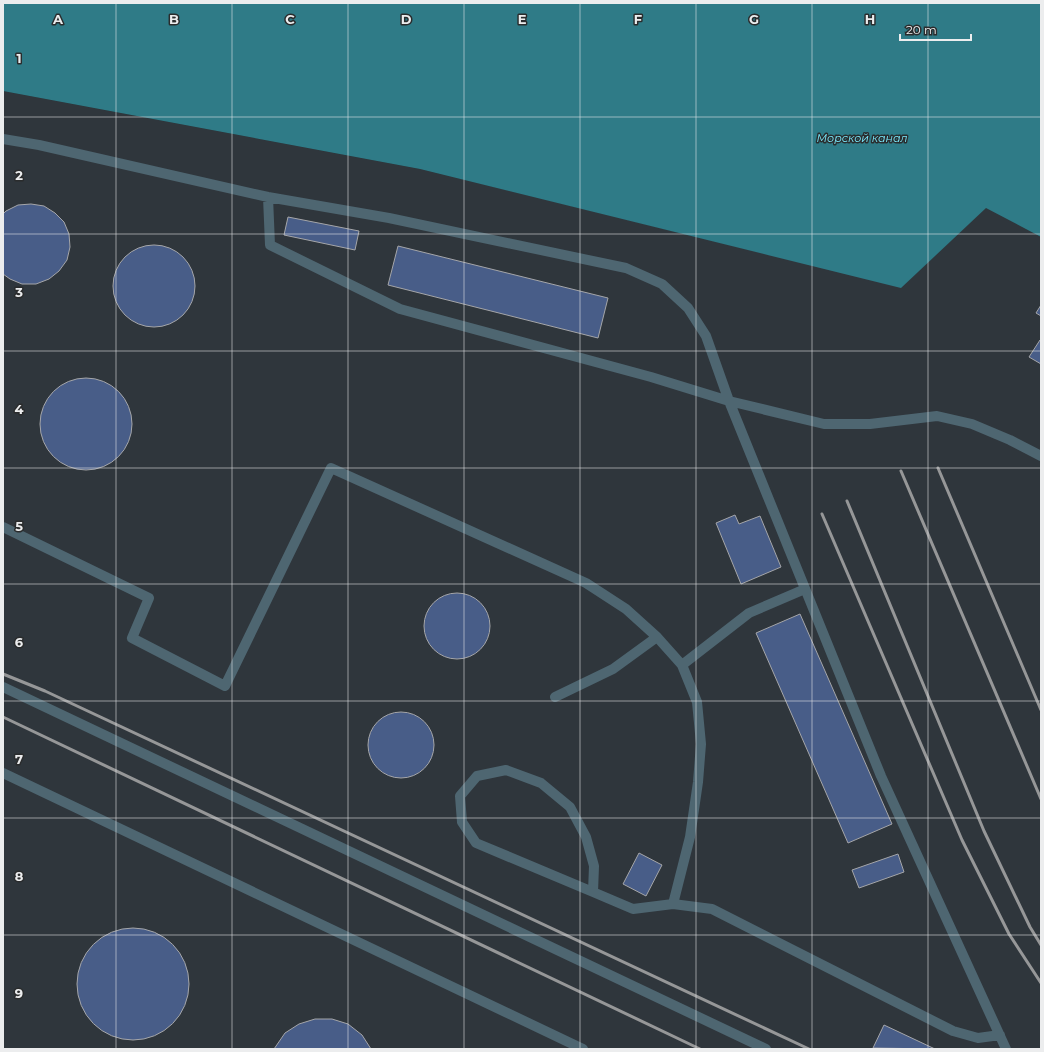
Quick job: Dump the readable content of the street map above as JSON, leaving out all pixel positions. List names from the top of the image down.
{
  "water": ["Морской канал"],
  "scale_bar": "20 m",
  "grid": {
    "columns": [
      "A",
      "B",
      "C",
      "D",
      "E",
      "F",
      "G",
      "H"
    ],
    "rows": [
      "1",
      "2",
      "3",
      "4",
      "5",
      "6",
      "7",
      "8",
      "9"
    ]
  }
}
